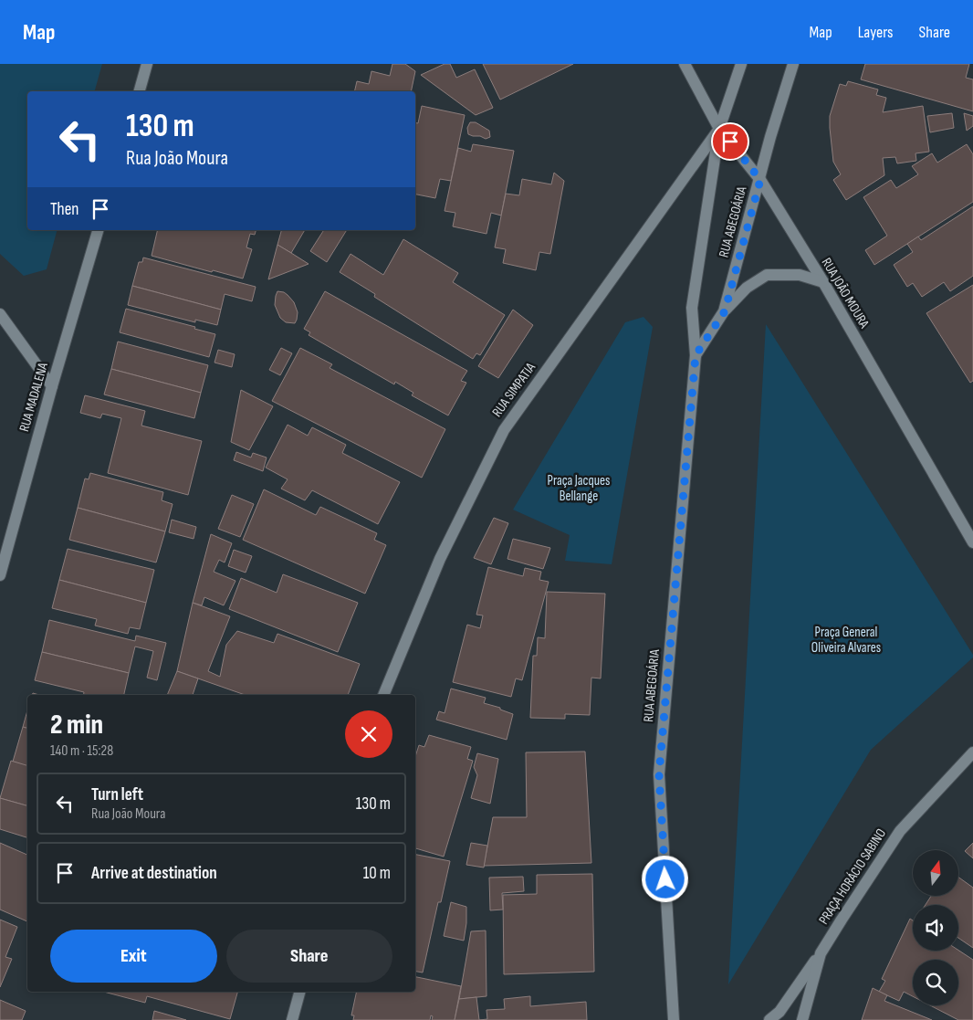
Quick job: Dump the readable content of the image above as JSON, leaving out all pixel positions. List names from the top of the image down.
{
  "streets": {
    "street": [
      "RUA ABEGOÁRIA",
      "RUA JOÃO MOURA",
      "RUA SIMPATIA",
      "RUA MADALENA",
      "PRAÇA HORÁCIO SABINO"
    ]
  },
  "crossings": [
    ["RUA ABEGOÁRIA", "RUA JOÃO MOURA"],
    ["RUA ABEGOÁRIA", "RUA SIMPATIA"],
    ["RUA JOÃO MOURA", "RUA SIMPATIA"]
  ],
  "parks": ["Praça Jacques Bellange", "Praça General Oliveira Alvares"],
  "north": "top",
  "page": {
    "header": "Map",
    "nav": ["Map", "Layers", "Share"],
    "turn": ["130 m", "Rua João Moura"],
    "then": "Then",
    "heading": ["2 min", "140 m · 15:28"],
    "list": [
      {
        "name": "Turn left",
        "note": "Rua João Moura",
        "value": "130 m"
      },
      {
        "name": "Arrive at destination",
        "value": "10 m"
      }
    ],
    "buttons": ["Exit", "Share"]
  }
}
